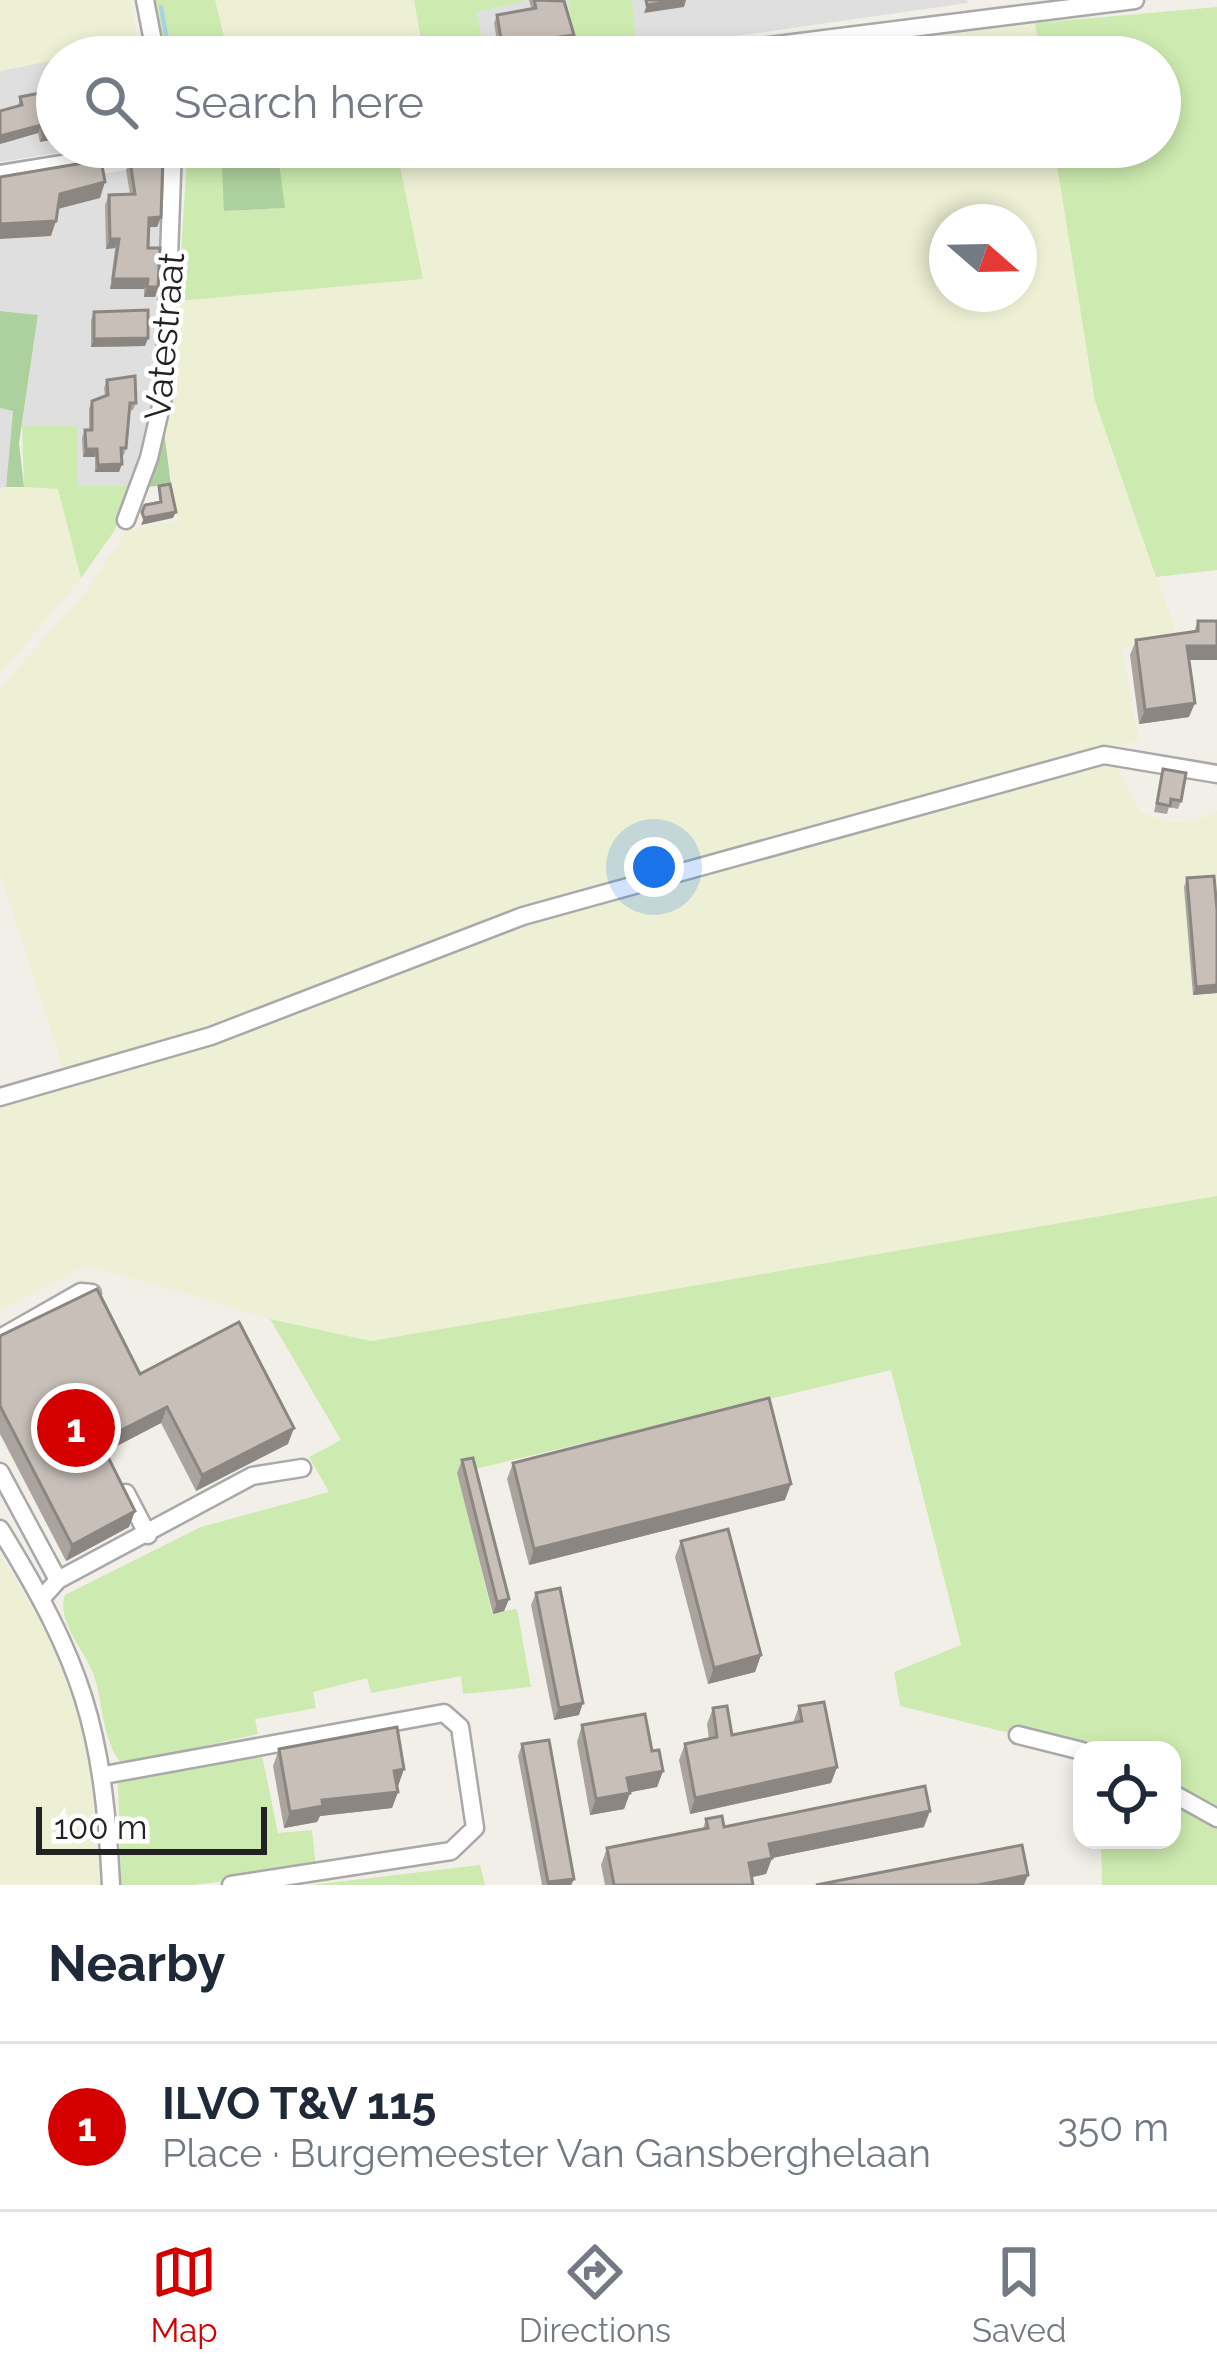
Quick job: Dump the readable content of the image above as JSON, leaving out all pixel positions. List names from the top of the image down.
{
  "streets": {
    "street": ["Vatestraat"]
  },
  "scale_bar": "100 m",
  "north": "right",
  "page": {
    "search": "Search here",
    "pins": "1",
    "scale": "100 m",
    "heading": "Nearby",
    "list": [
      {
        "mark": "1",
        "name": "ILVO T&V 115",
        "note": "Place · Burgemeester Van Gansberghelaan",
        "value": "350 m"
      }
    ],
    "nav": ["Map", "Directions", "Saved"]
  }
}
